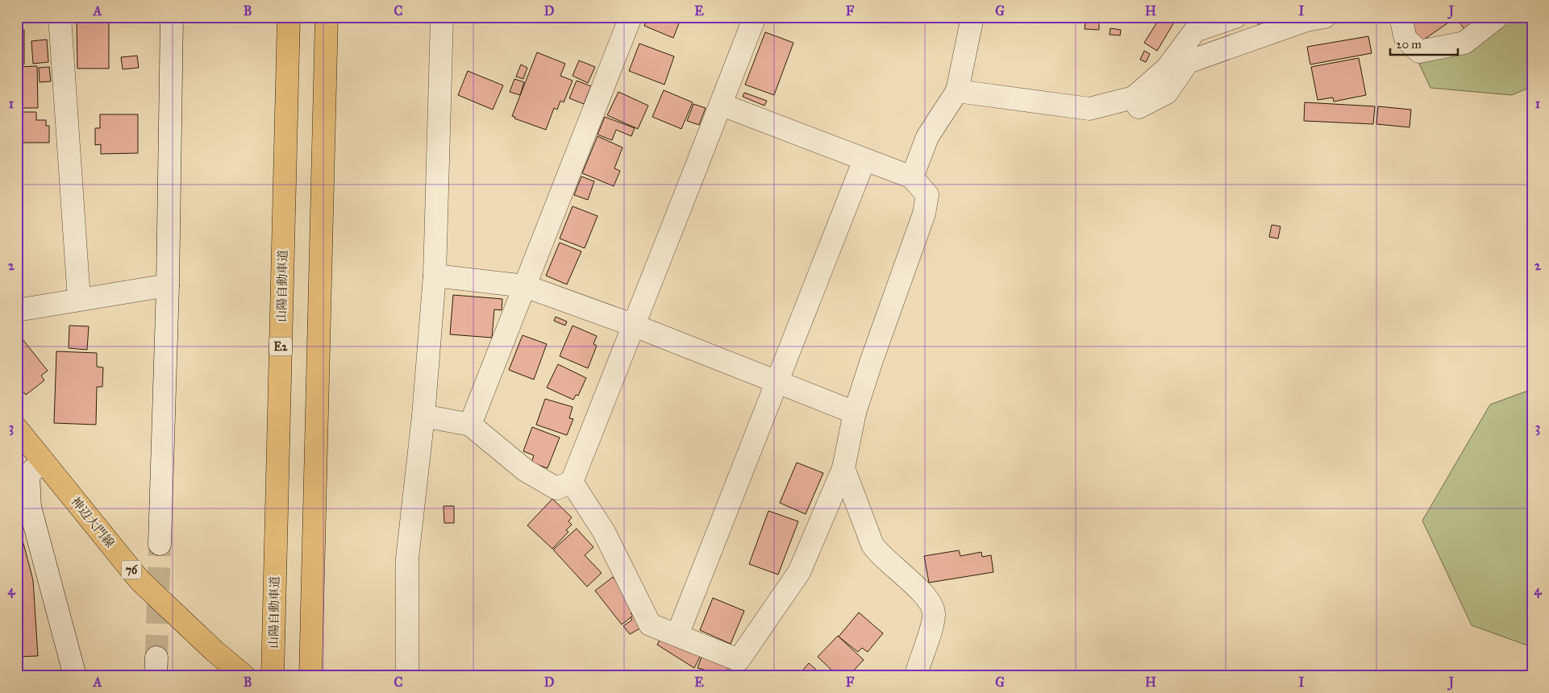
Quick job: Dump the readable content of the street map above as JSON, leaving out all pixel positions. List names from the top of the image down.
{
  "streets": {
    "main road": [
      "山陽自動車道",
      "E2",
      "神辺大門線",
      "76"
    ]
  },
  "scale_bar": "20 m",
  "grid": {
    "columns": [
      "A",
      "B",
      "C",
      "D",
      "E",
      "F",
      "G",
      "H",
      "I",
      "J"
    ],
    "rows": [
      "1",
      "2",
      "3",
      "4"
    ]
  }
}
